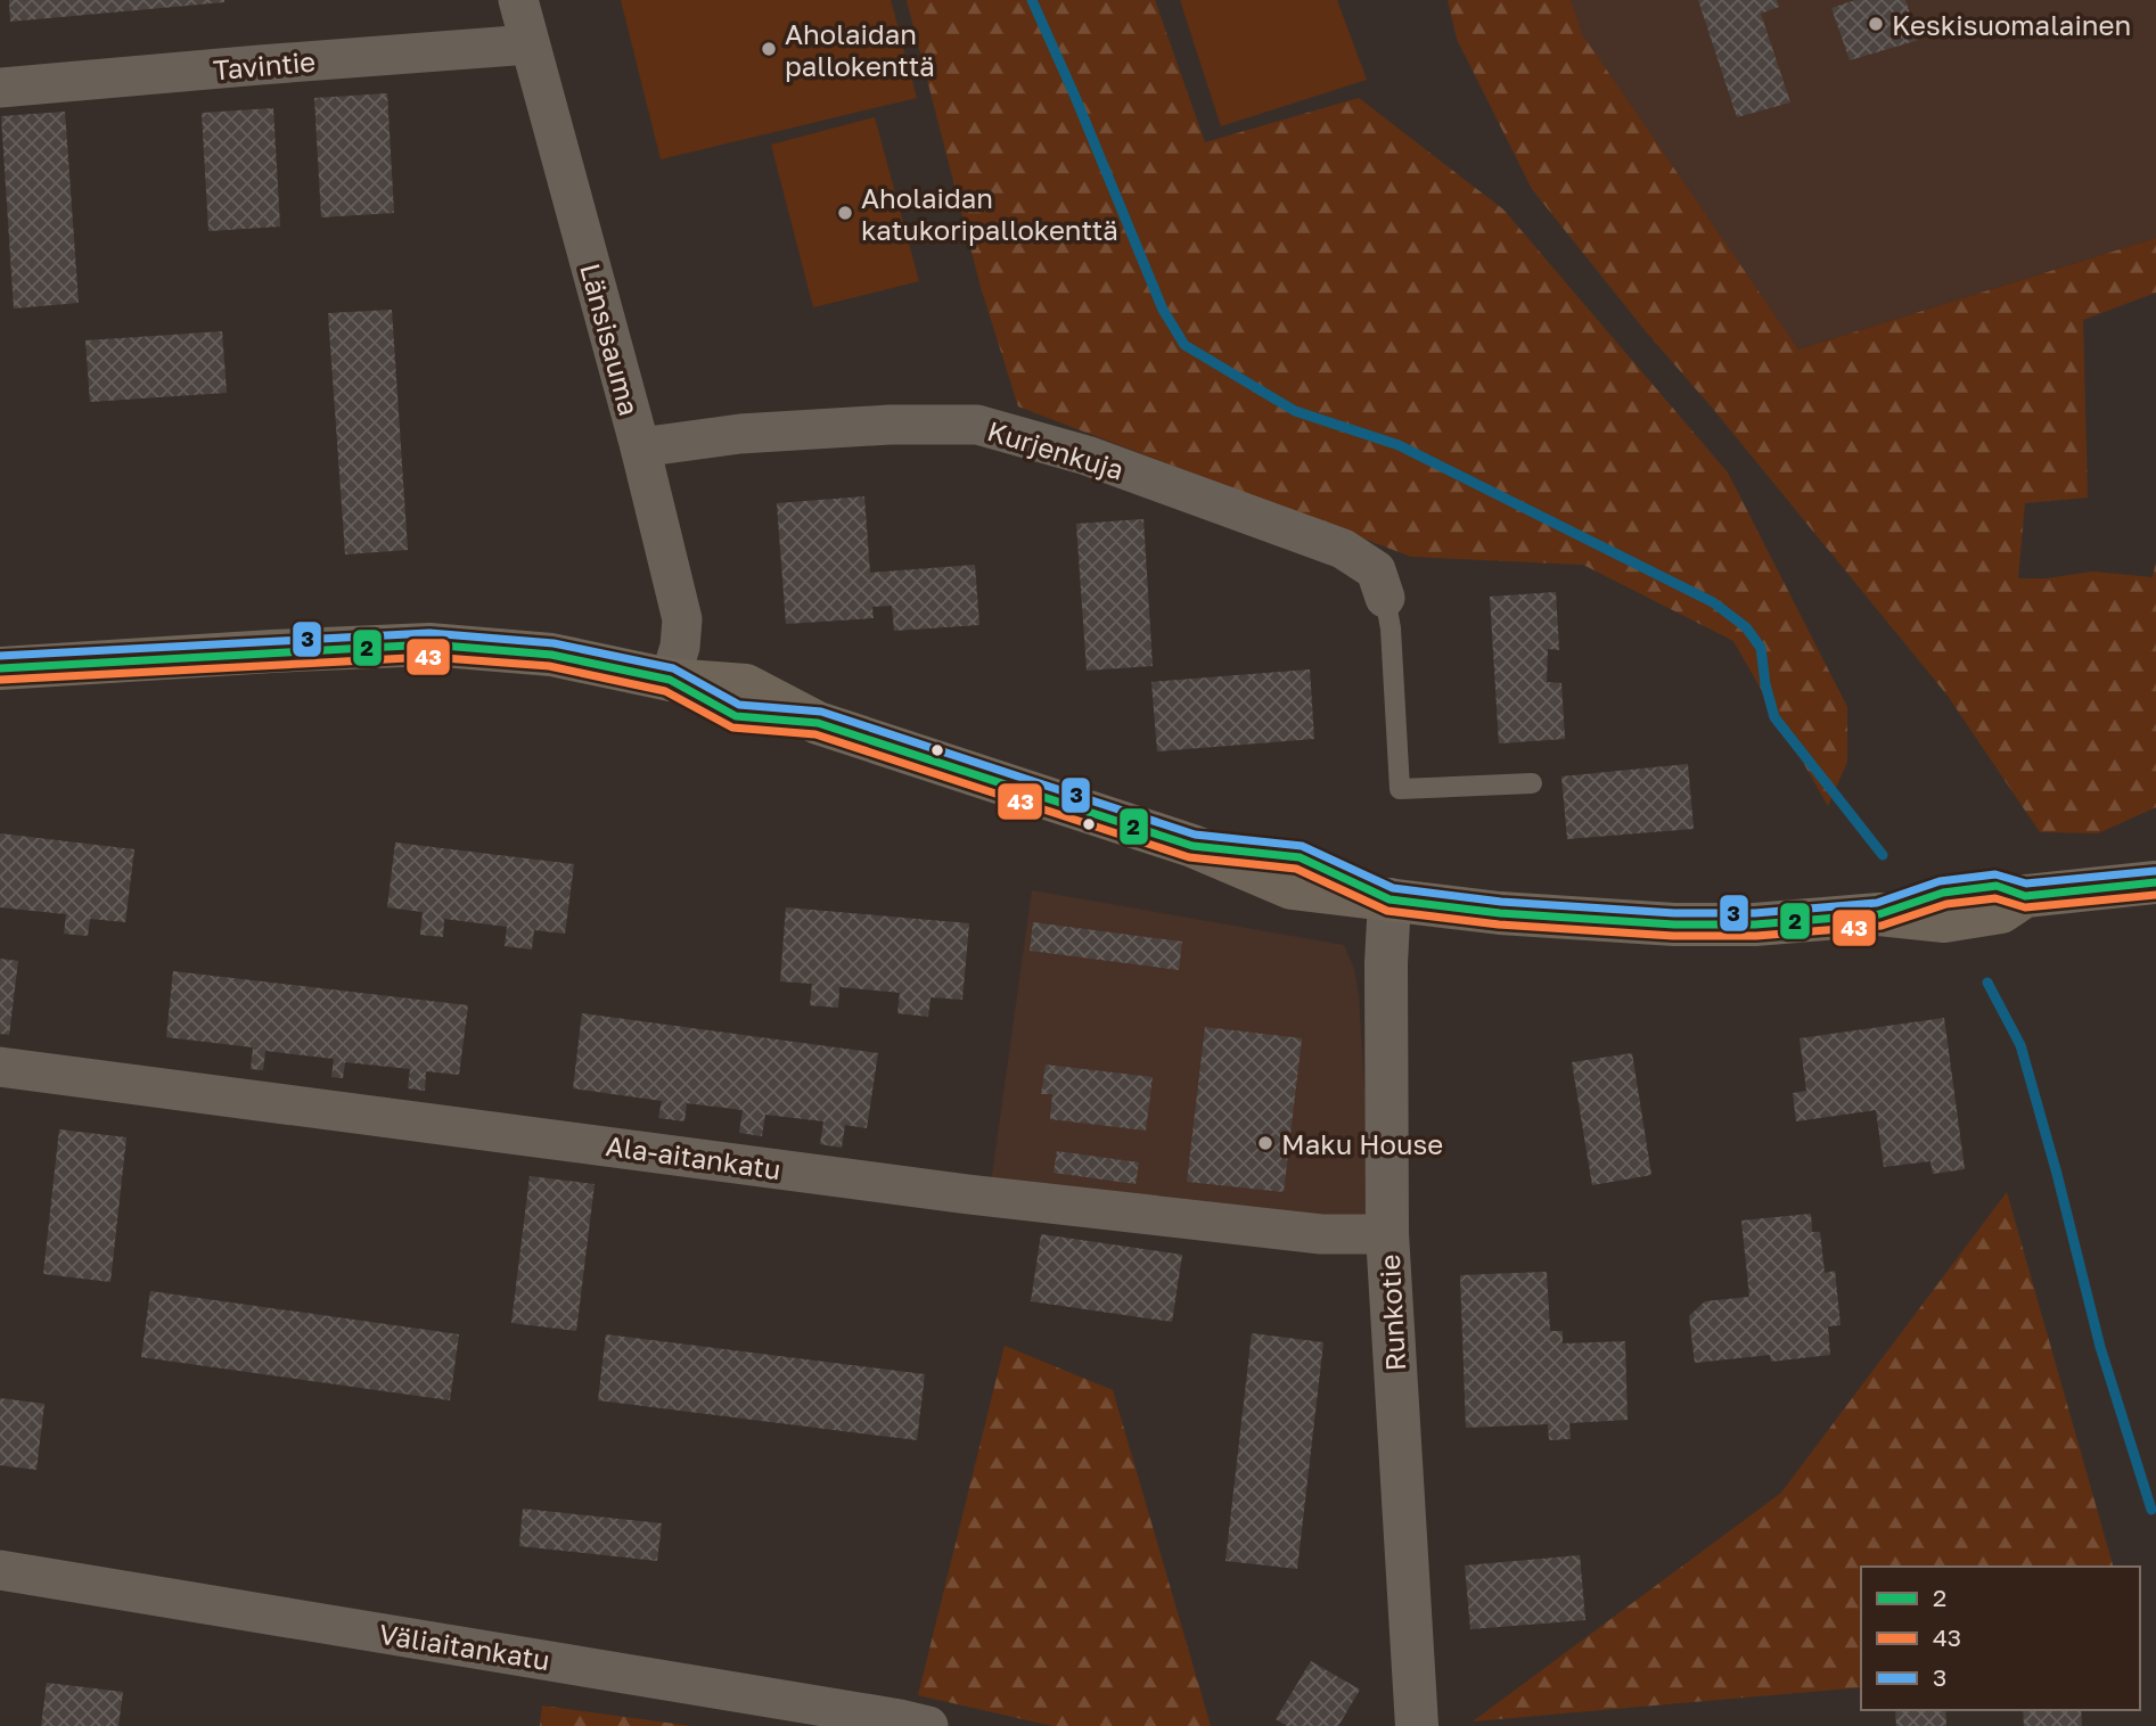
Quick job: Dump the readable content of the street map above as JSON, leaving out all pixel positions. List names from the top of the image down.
{
  "streets": {
    "street": [
      "Tavintie",
      "Länsisauma",
      "Kurjenkuja",
      "Ala-aitankatu",
      "Runkotie",
      "Väliaitankatu"
    ]
  },
  "crossings": [
    ["Tavintie", "Länsisauma"],
    ["Länsisauma", "Kurjenkuja"],
    ["Ala-aitankatu", "Runkotie"]
  ],
  "places": [
    "Keskisuomalainen",
    "Aholaidan pallokenttä",
    "Aholaidan katukoripallokenttä",
    "Maku House"
  ],
  "lines": ["transit line 3", "transit line 2", "transit line 43"],
  "legend": ["2", "43", "3"]
}
